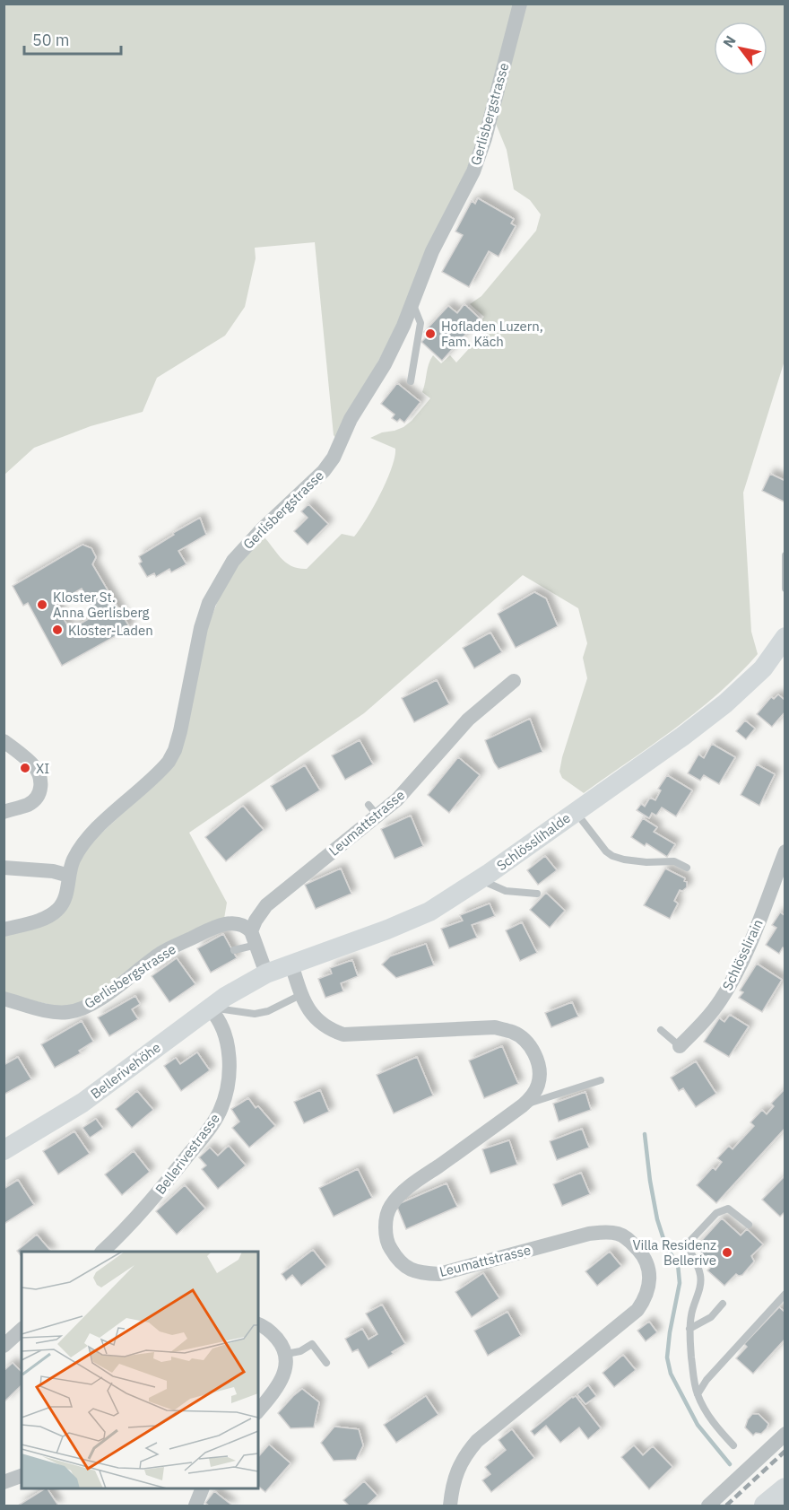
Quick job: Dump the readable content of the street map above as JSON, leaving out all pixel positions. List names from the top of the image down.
{
  "streets": {
    "main road": ["Schlösslihalde", "Bellerivehöhe"],
    "street": [
      "Gerlisbergstrasse",
      "Leumattstrasse",
      "Schlösslirain",
      "Bellerivestrasse"
    ]
  },
  "crossings": [
    ["Gerlisbergstrasse", "Leumattstrasse"],
    ["Leumattstrasse", "Schlösslihalde"],
    ["Schlösslihalde", "Bellerivehöhe"],
    ["Bellerivehöhe", "Bellerivestrasse"]
  ],
  "places": [
    "Hofladen Luzern, Fam. Käch",
    "Kloster St. Anna Gerlisberg",
    "Kloster-Laden",
    "XI",
    "Villa Residenz Bellerive"
  ],
  "scale_bar": "50 m",
  "north": "top left"
}
